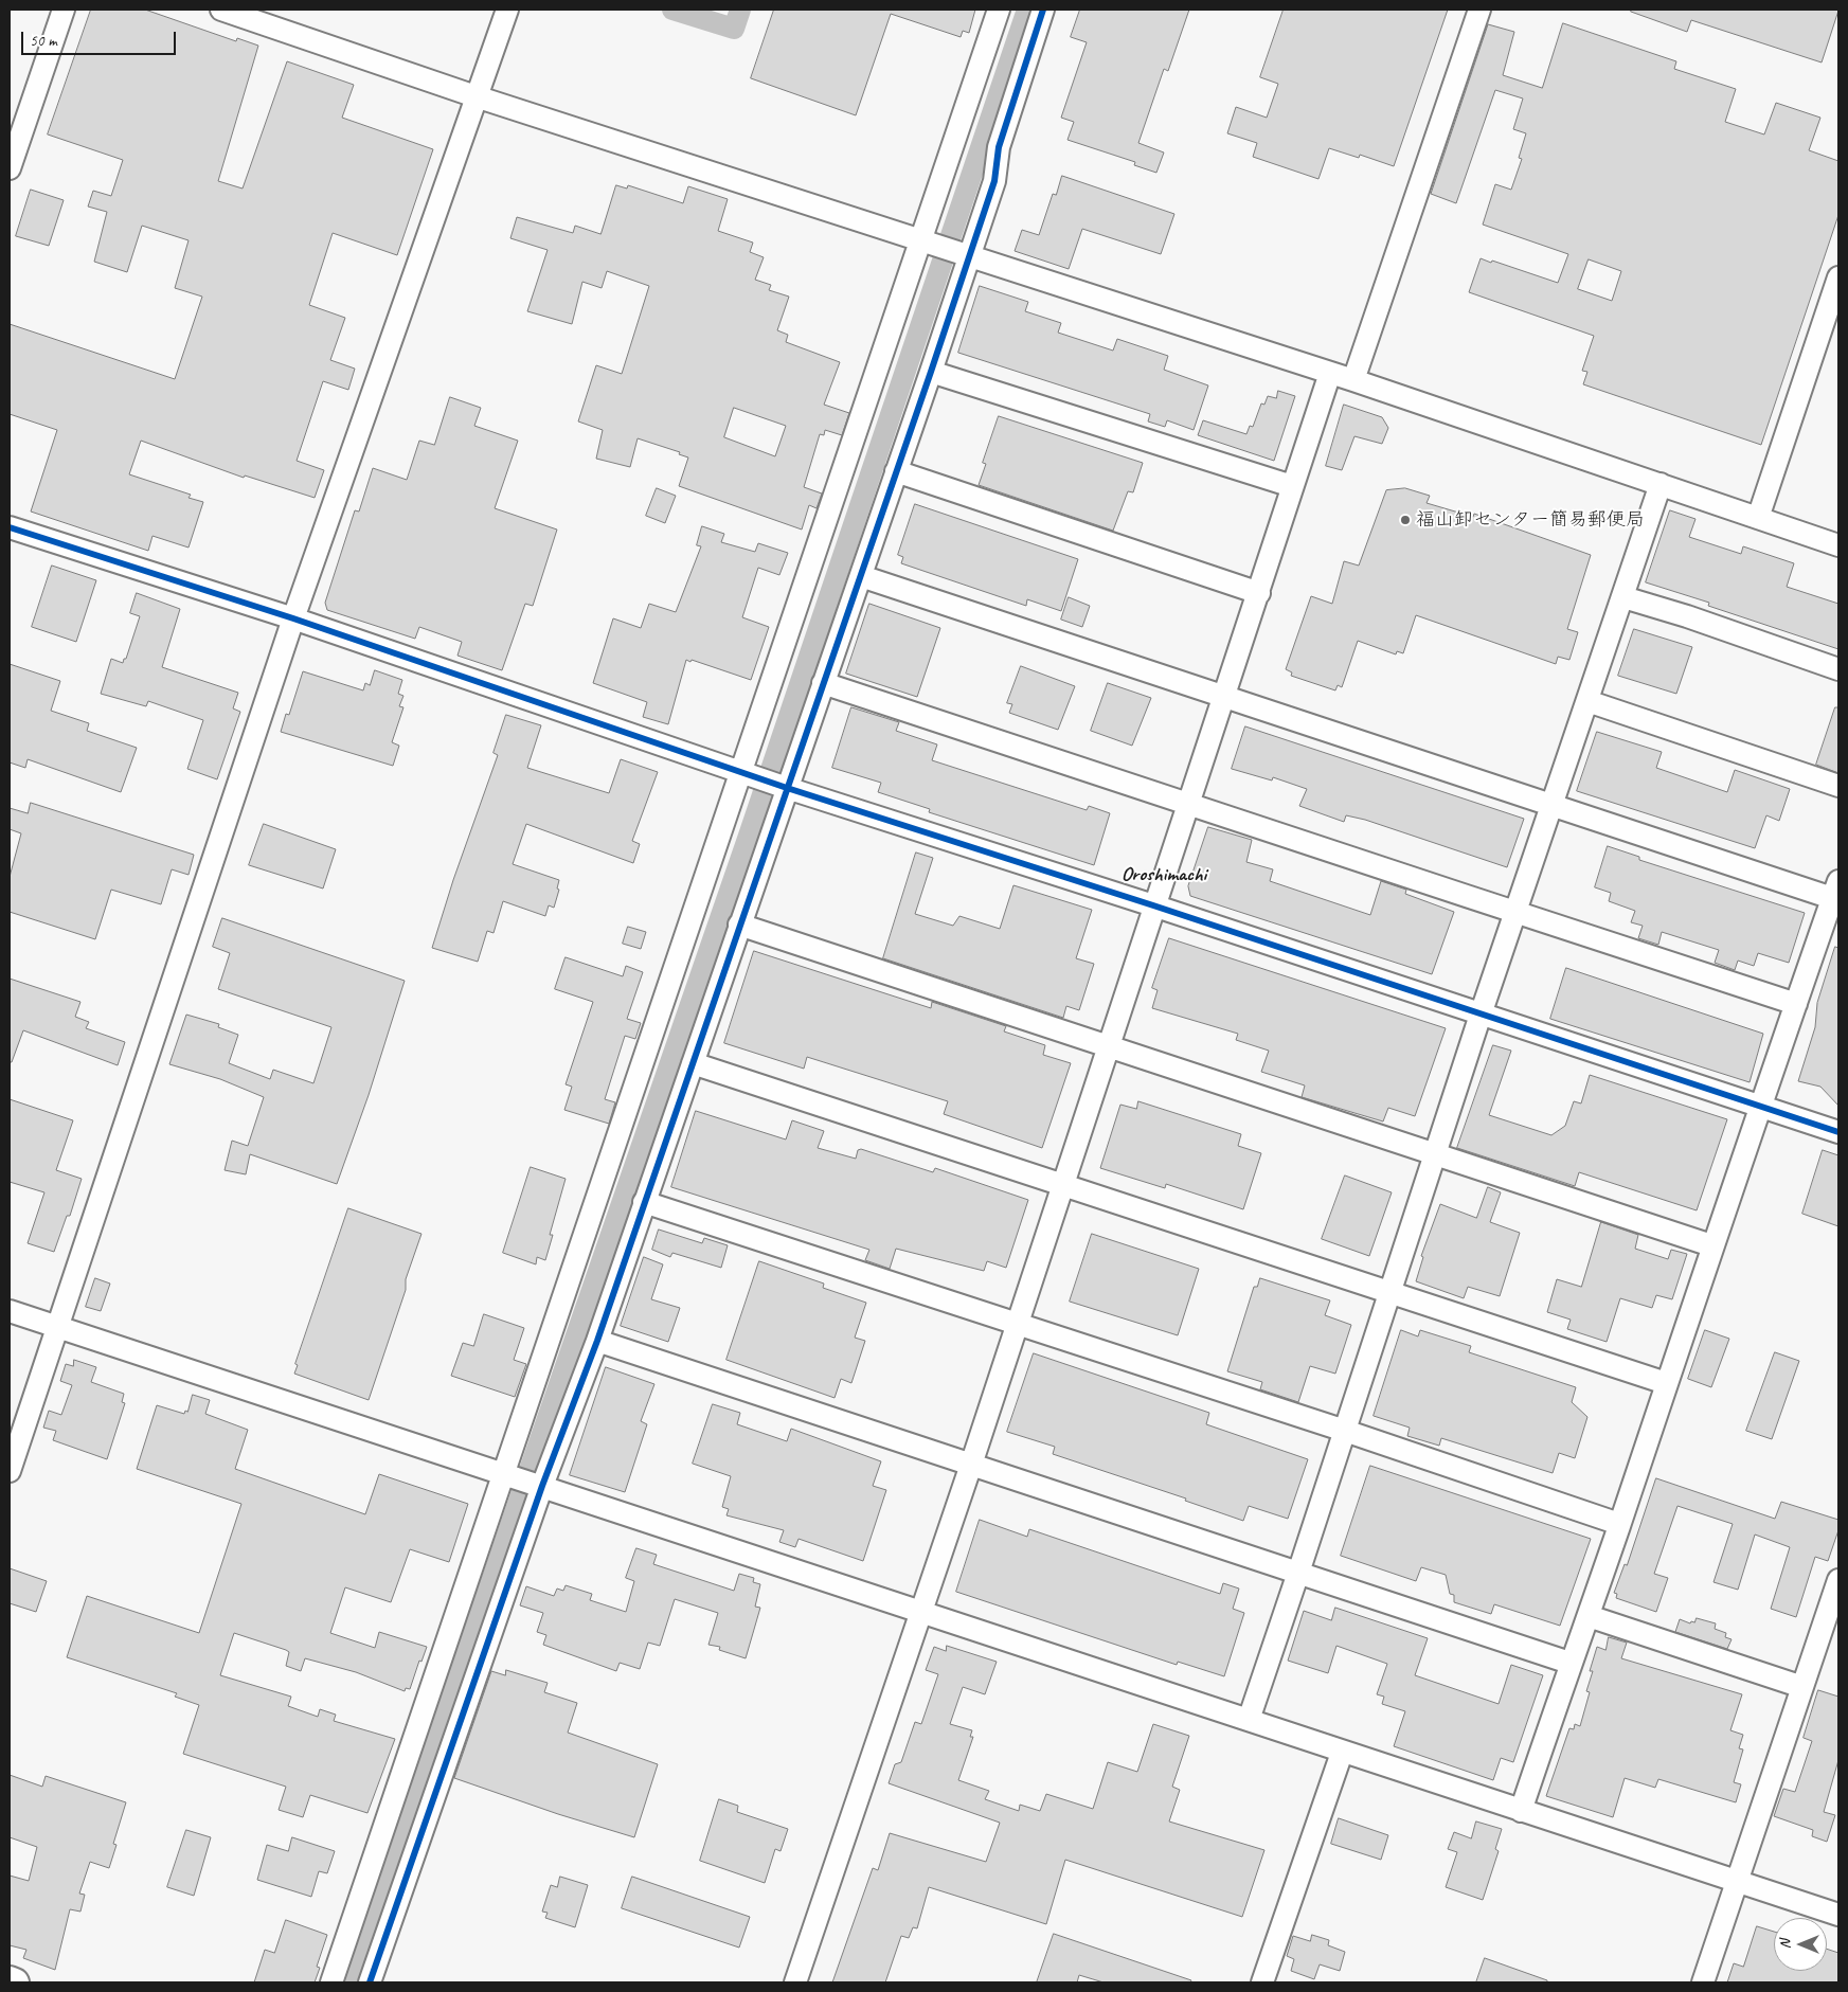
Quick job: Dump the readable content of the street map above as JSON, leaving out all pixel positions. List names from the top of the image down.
{
  "districts": ["Oroshimachi"],
  "places": ["福山卸センター簡易郵便局"],
  "scale_bar": "50 m",
  "north": "left"
}
